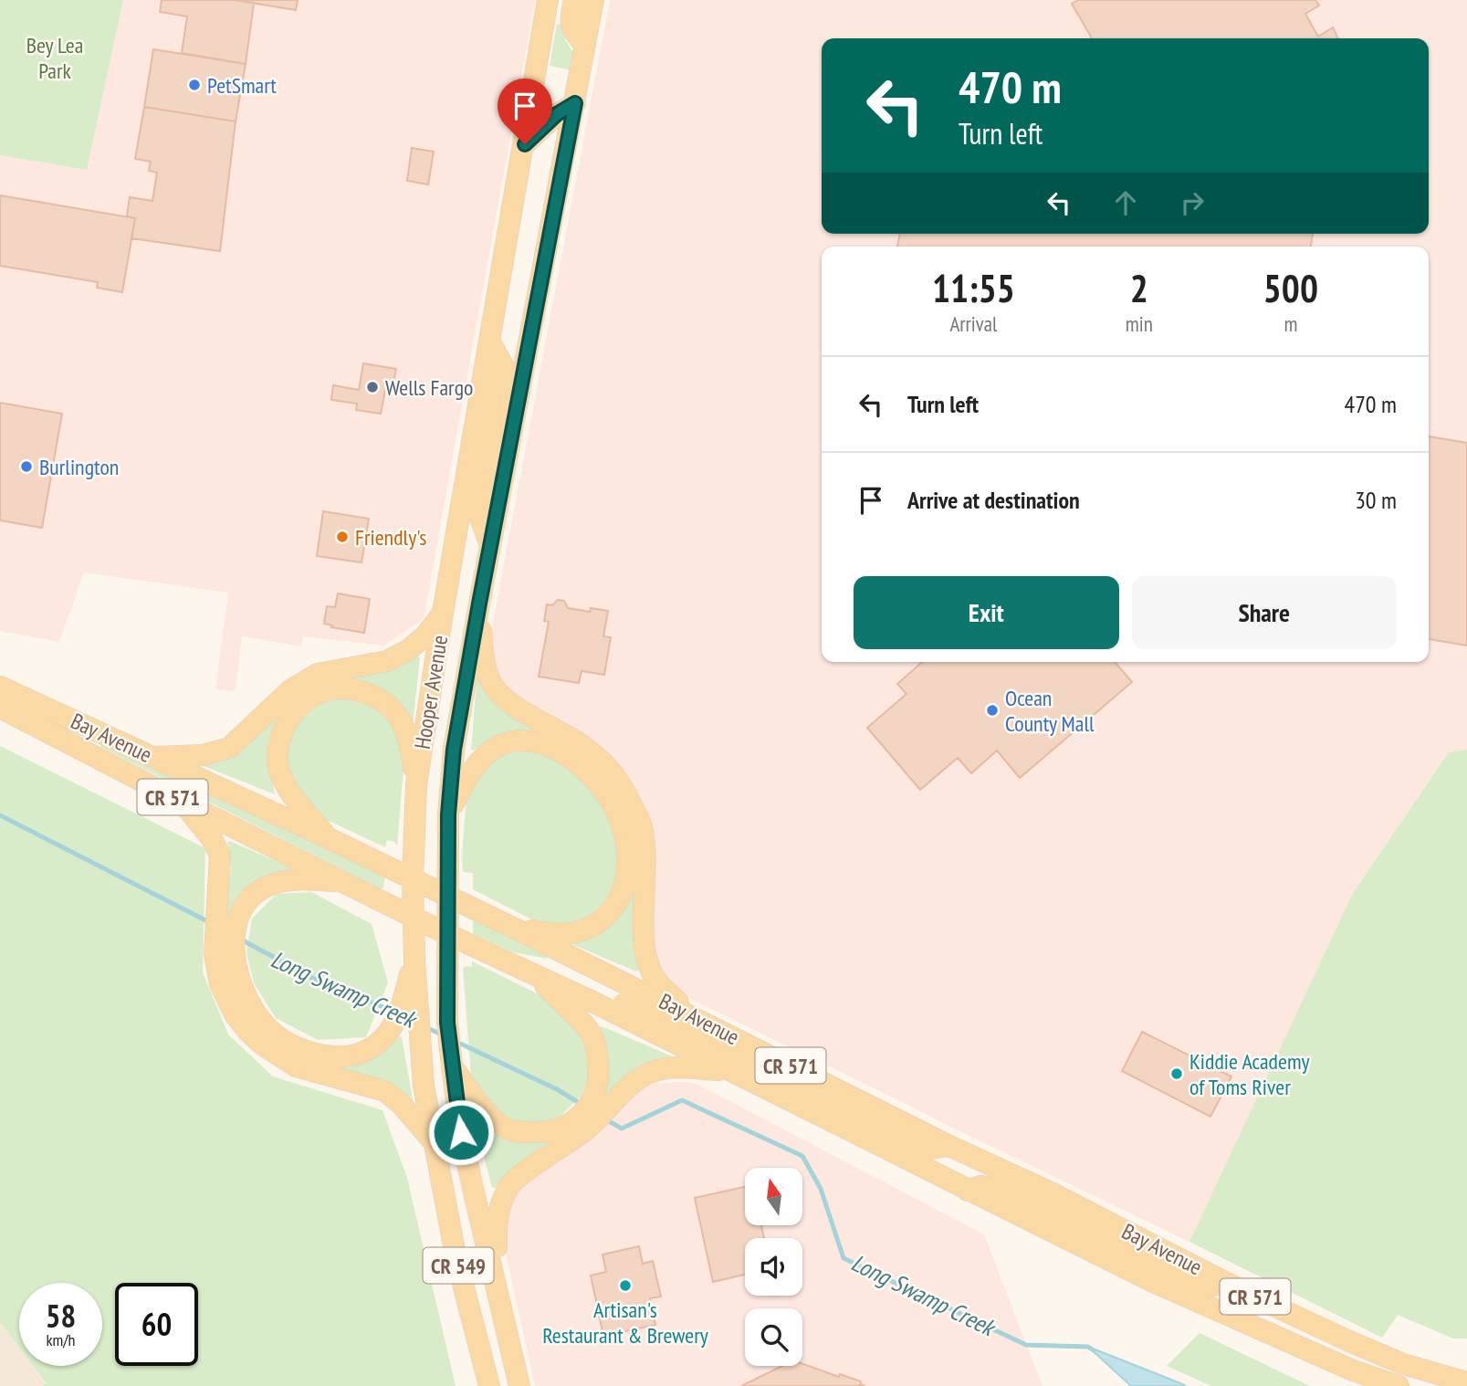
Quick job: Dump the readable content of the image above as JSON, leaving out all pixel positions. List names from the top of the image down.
{
  "streets": {
    "main road": [
      "Hooper Avenue",
      "Bay Avenue",
      "CR 571",
      "CR 549"
    ]
  },
  "crossings": [
    ["Hooper Avenue", "Bay Avenue"],
    ["Hooper Avenue", "CR 549"],
    ["Bay Avenue", "CR 549"]
  ],
  "water": ["Long Swamp Creek"],
  "parks": ["Bey Lea Park"],
  "places": [
    "PetSmart",
    "Wells Fargo",
    "Burlington",
    "Friendly's",
    "Ocean County Mall",
    "Kiddie Academy of Toms River",
    "Artisan's Restaurant & Brewery"
  ],
  "north": "top",
  "page": {
    "turn": ["470 m", "Turn left"],
    "eta": [
      "11:55",
      "Arrival",
      "2",
      "min",
      "500",
      "m"
    ],
    "list": [
      {
        "name": "Turn left",
        "value": "470 m"
      },
      {
        "name": "Arrive at destination",
        "value": "30 m"
      }
    ],
    "buttons": ["Exit", "Share"],
    "speed": "58 km/h",
    "limit": "60"
  }
}
